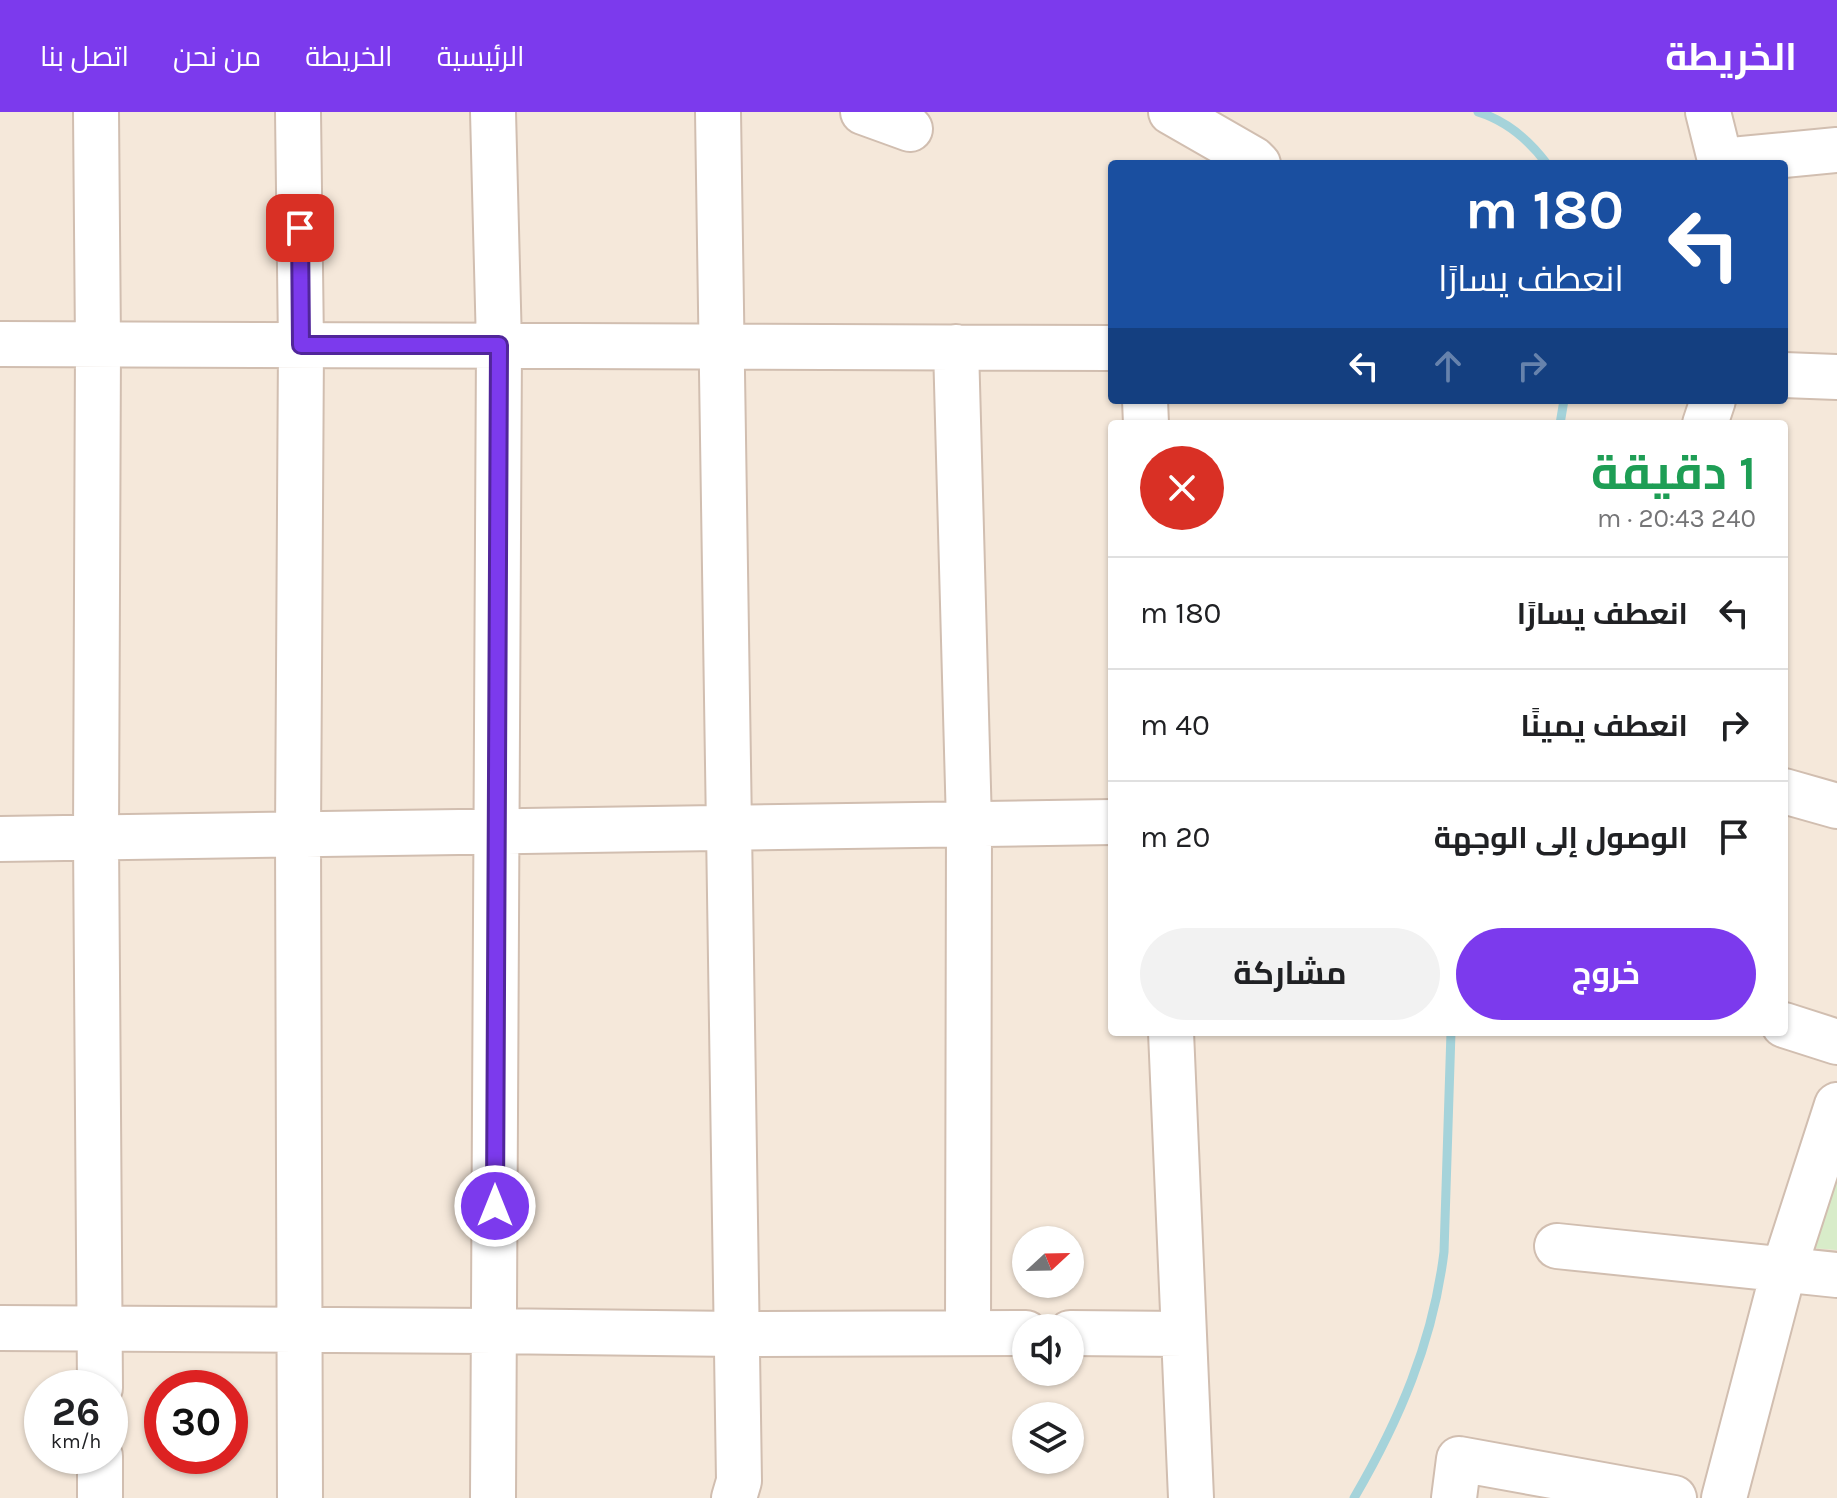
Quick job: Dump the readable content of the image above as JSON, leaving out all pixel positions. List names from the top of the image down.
{
  "north": "right",
  "page": {
    "header": "الخريطة",
    "nav": [
      "الرئيسية",
      "الخريطة",
      "من نحن",
      "اتصل بنا"
    ],
    "turn": ["180 m", "انعطف يسارًا"],
    "heading": ["1 دقيقة", "240 m · 20:43"],
    "list": [
      {
        "name": "انعطف يسارًا",
        "value": "180 m"
      },
      {
        "name": "انعطف يمينًا",
        "value": "40 m"
      },
      {
        "name": "الوصول إلى الوجهة",
        "value": "20 m"
      }
    ],
    "buttons": ["خروج", "مشاركة"],
    "speed": "26 km/h",
    "limit": "30"
  }
}
